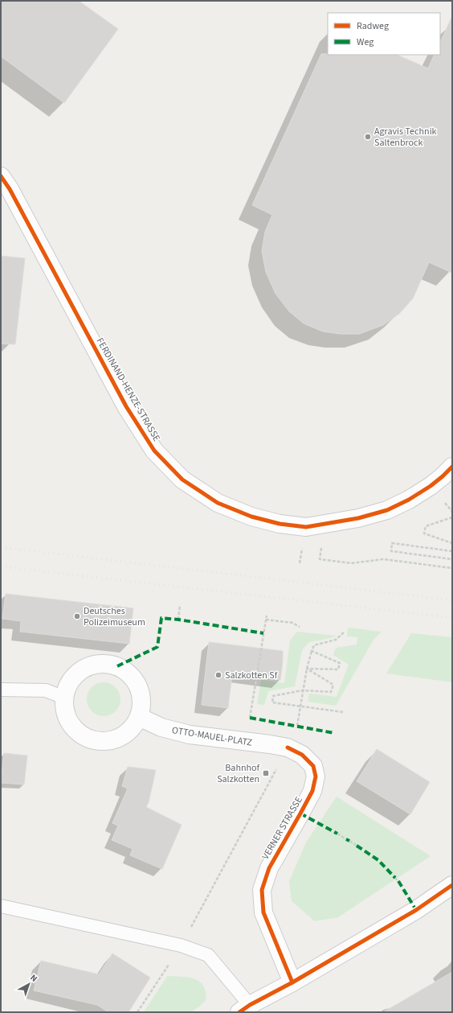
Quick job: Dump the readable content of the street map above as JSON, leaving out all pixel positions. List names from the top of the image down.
{
  "streets": {
    "street": ["FERDINAND-HENZE-STRASSE", "OTTO-MAUEL-PLATZ", "VERNER STRASSE"]
  },
  "crossings": [
    ["OTTO-MAUEL-PLATZ", "VERNER STRASSE"]
  ],
  "places": {
    "other": ["Agravis Technik Saltenbrock", "Deutsches Polizeimuseum", "Salzkotten Sf"],
    "transit": ["Bahnhof Salzkotten"]
  },
  "legend": ["Radweg", "Weg"],
  "north": "top right"
}
